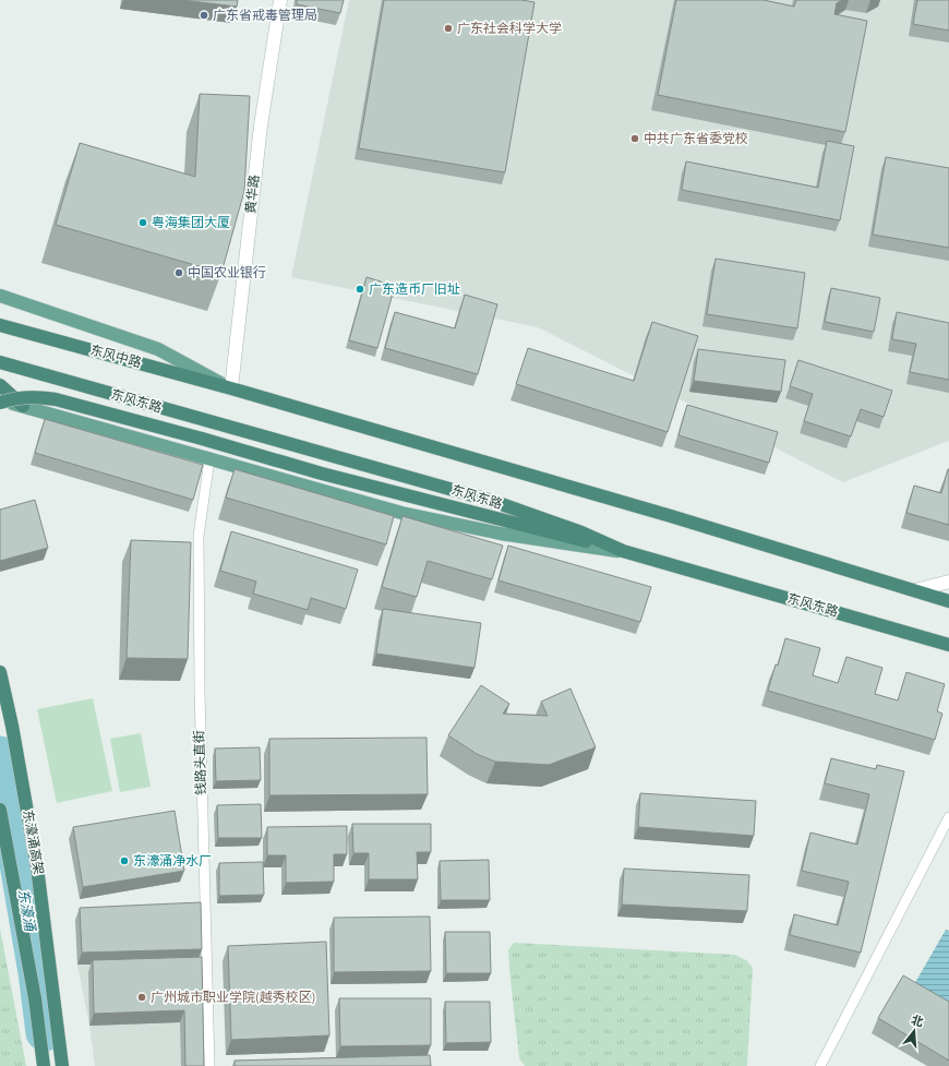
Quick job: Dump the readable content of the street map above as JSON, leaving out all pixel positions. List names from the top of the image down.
{
  "streets": {
    "highway": ["东风中路", "东风东路", "东濠涌高架"],
    "street": ["黄华路"],
    "lane": ["钱路头直街"]
  },
  "crossings": [
    ["黄华路", "东风中路"]
  ],
  "water": ["东濠涌"],
  "places": [
    "广东省戒毒管理局",
    "广东社会科学大学",
    "中共广东省委党校",
    "粤海集团大厦",
    "中国农业银行",
    "广东造币厂旧址",
    "东濠涌净水厂",
    "广州城市职业学院(越秀校区)"
  ],
  "north": "top"
}
